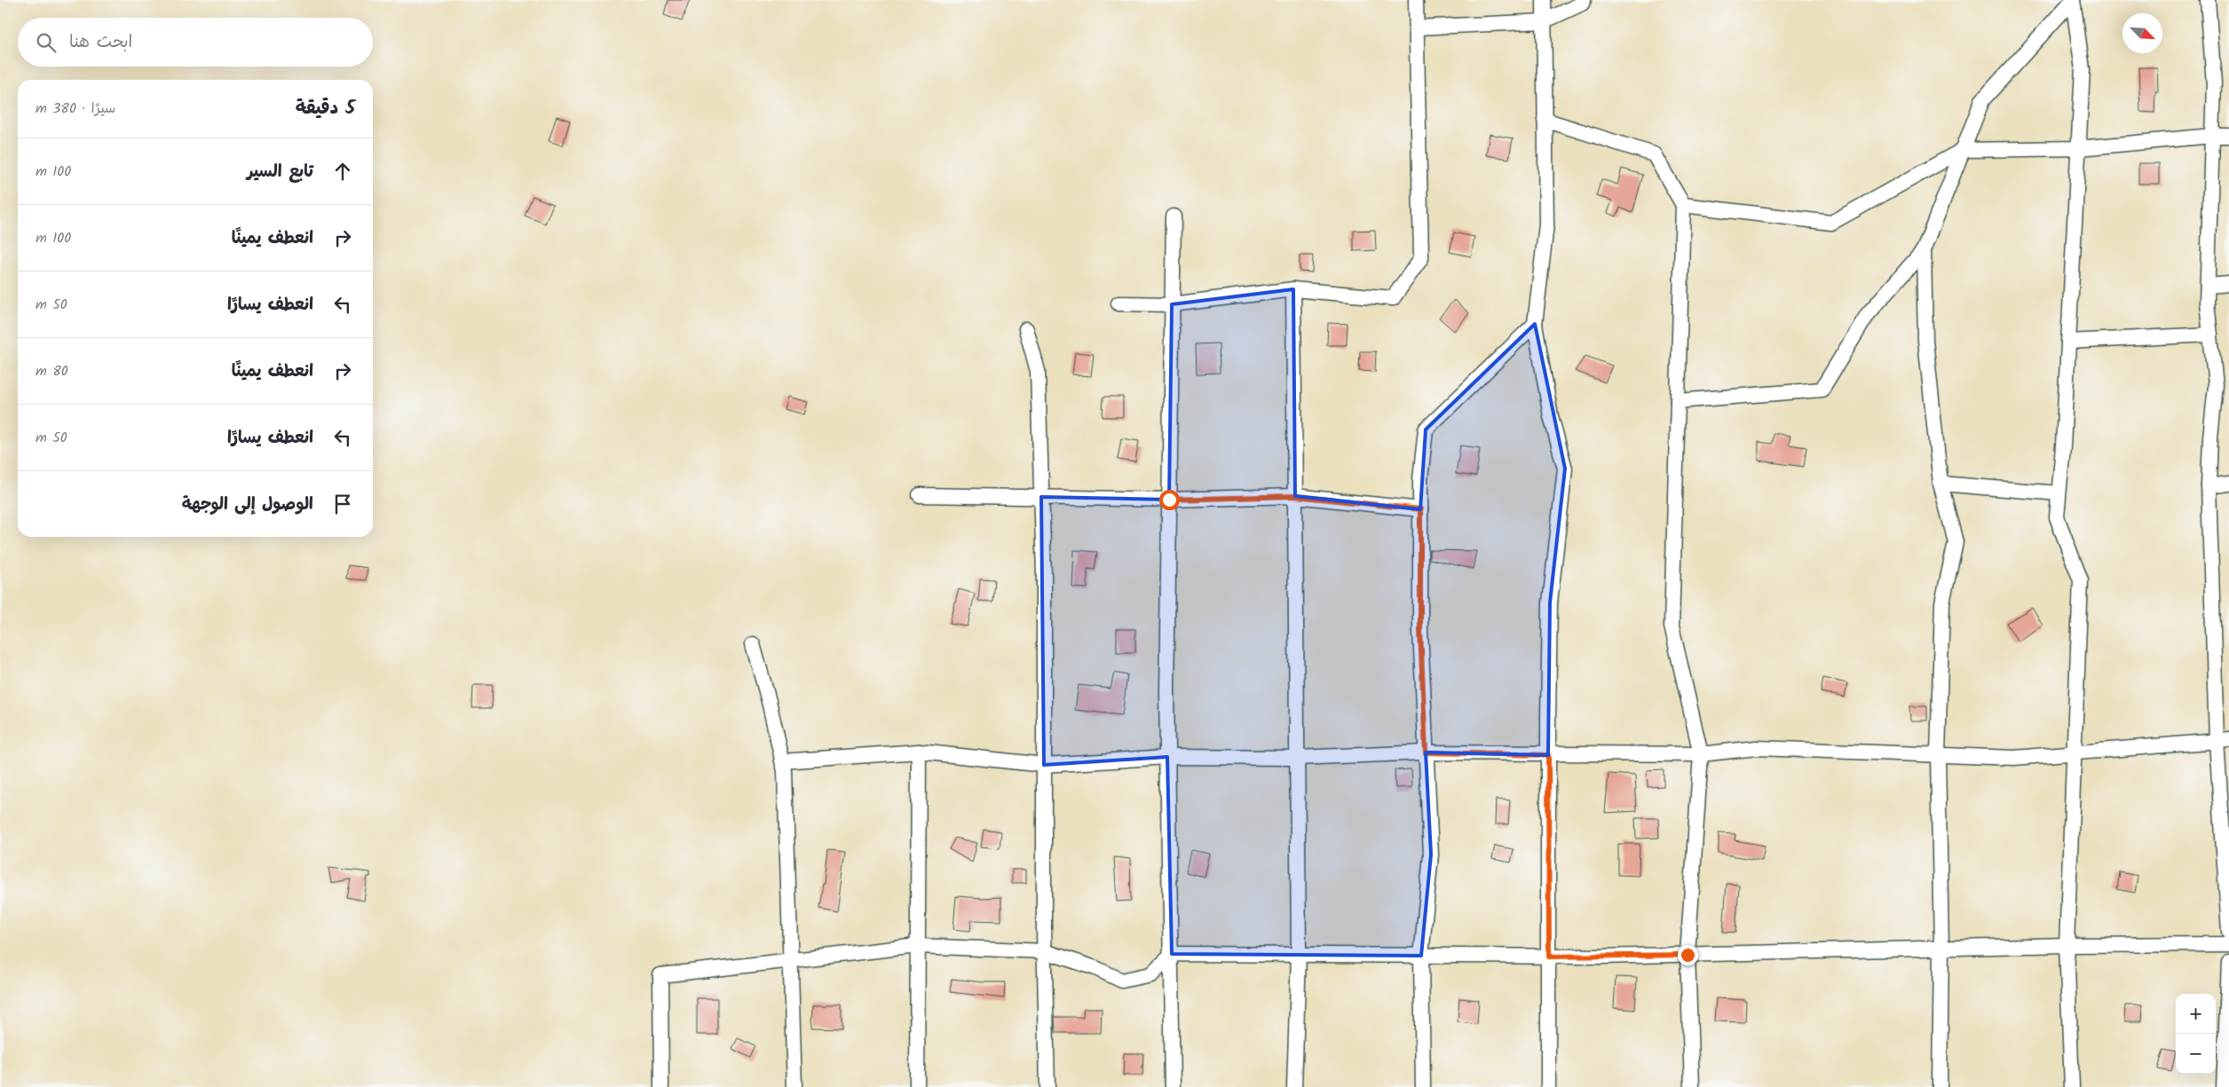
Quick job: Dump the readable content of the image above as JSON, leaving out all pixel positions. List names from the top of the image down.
{
  "north": "bottom right",
  "page": {
    "search": "ابحث هنا",
    "heading": ["5 دقيقة", "سيرًا · 380 m"],
    "list": [
      ["تابع السير", "100 m"],
      ["انعطف يمينًا", "100 m"],
      ["انعطف يسارًا", "50 m"],
      ["انعطف يمينًا", "80 m"],
      ["انعطف يسارًا", "50 m"],
      "الوصول إلى الوجهة"
    ],
    "map_buttons": ["+", "−"]
  }
}
